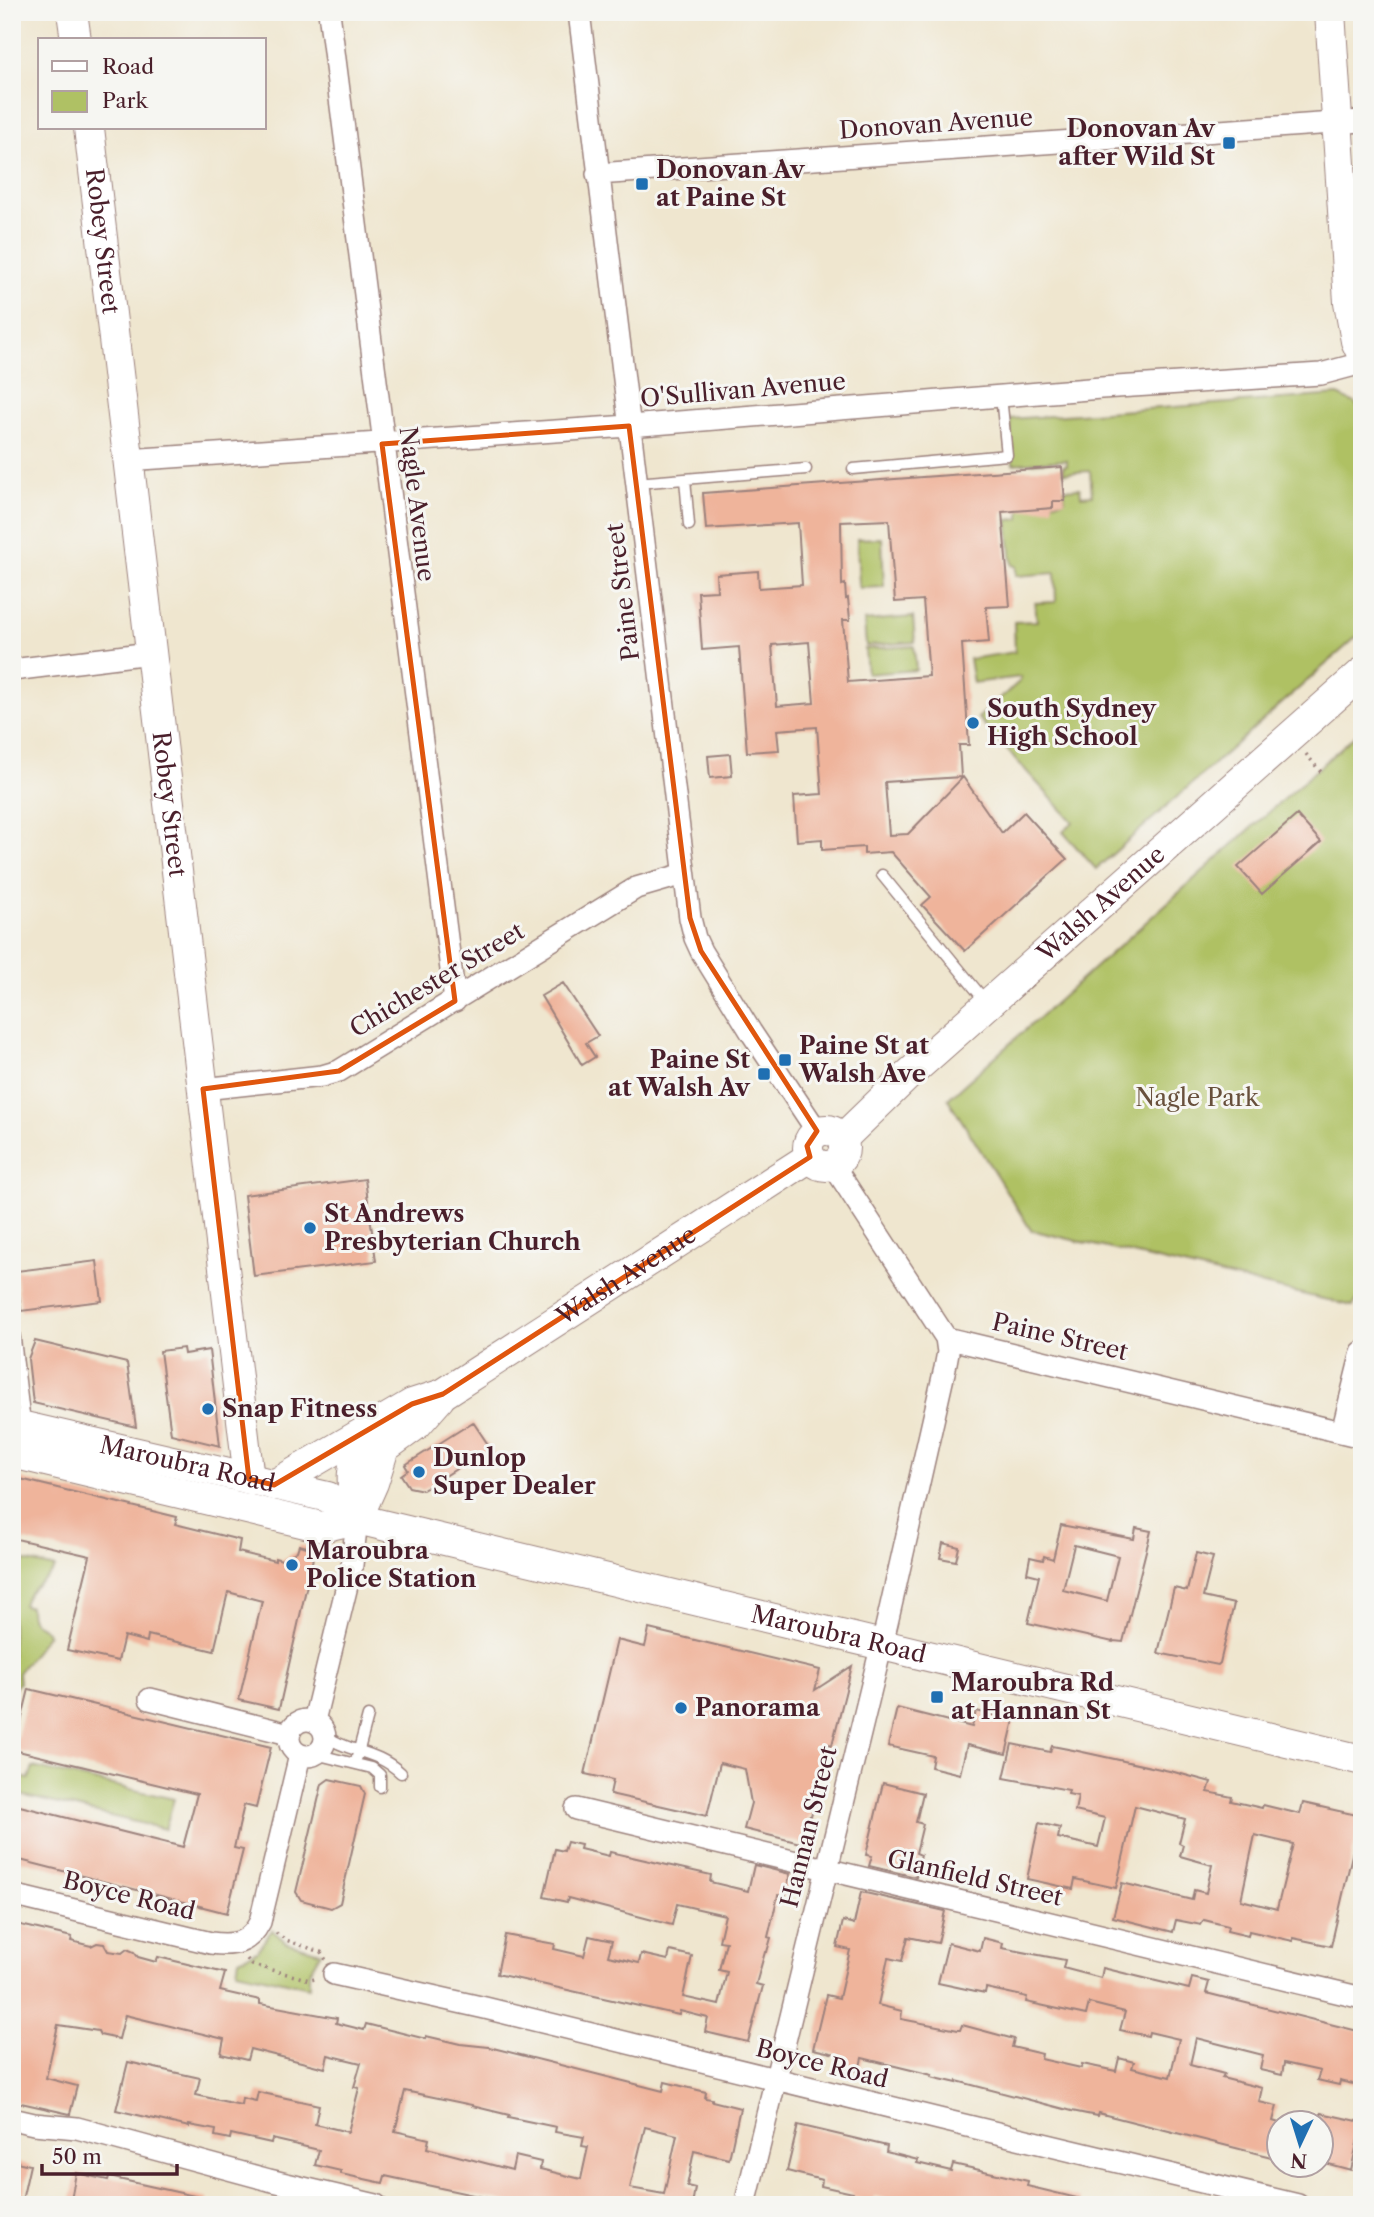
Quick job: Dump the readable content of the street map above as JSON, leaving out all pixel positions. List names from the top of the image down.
{
  "streets": {
    "street": [
      "Donovan Avenue",
      "Robey Street",
      "O'Sullivan Avenue",
      "Nagle Avenue",
      "Paine Street",
      "Walsh Avenue",
      "Chichester Street",
      "Maroubra Road",
      "Hannan Street",
      "Glanfield Street",
      "Boyce Road"
    ]
  },
  "crossings": [
    ["Donovan Avenue", "Paine Street"],
    ["Robey Street", "O'Sullivan Avenue"],
    ["Robey Street", "Walsh Avenue"],
    ["Robey Street", "Chichester Street"],
    ["Robey Street", "Maroubra Road"],
    ["O'Sullivan Avenue", "Nagle Avenue"],
    ["O'Sullivan Avenue", "Paine Street"],
    ["Nagle Avenue", "Chichester Street"],
    ["Paine Street", "Walsh Avenue"],
    ["Paine Street", "Chichester Street"],
    ["Paine Street", "Hannan Street"],
    ["Walsh Avenue", "Maroubra Road"],
    ["Maroubra Road", "Hannan Street"],
    ["Hannan Street", "Glanfield Street"],
    ["Hannan Street", "Boyce Road"]
  ],
  "parks": ["Nagle Park"],
  "places": {
    "transit": [
      "Donovan Av after Wild St",
      "Donovan Av at Paine St",
      "Paine St at Walsh Ave",
      "Paine St at Walsh Av",
      "Maroubra Rd at Hannan St"
    ],
    "other": [
      "South Sydney High School",
      "St Andrews Presbyterian Church",
      "Snap Fitness",
      "Dunlop Super Dealer",
      "Maroubra Police Station",
      "Panorama"
    ]
  },
  "legend": ["Road", "Park"],
  "scale_bar": "50 m",
  "north": "bottom"
}
